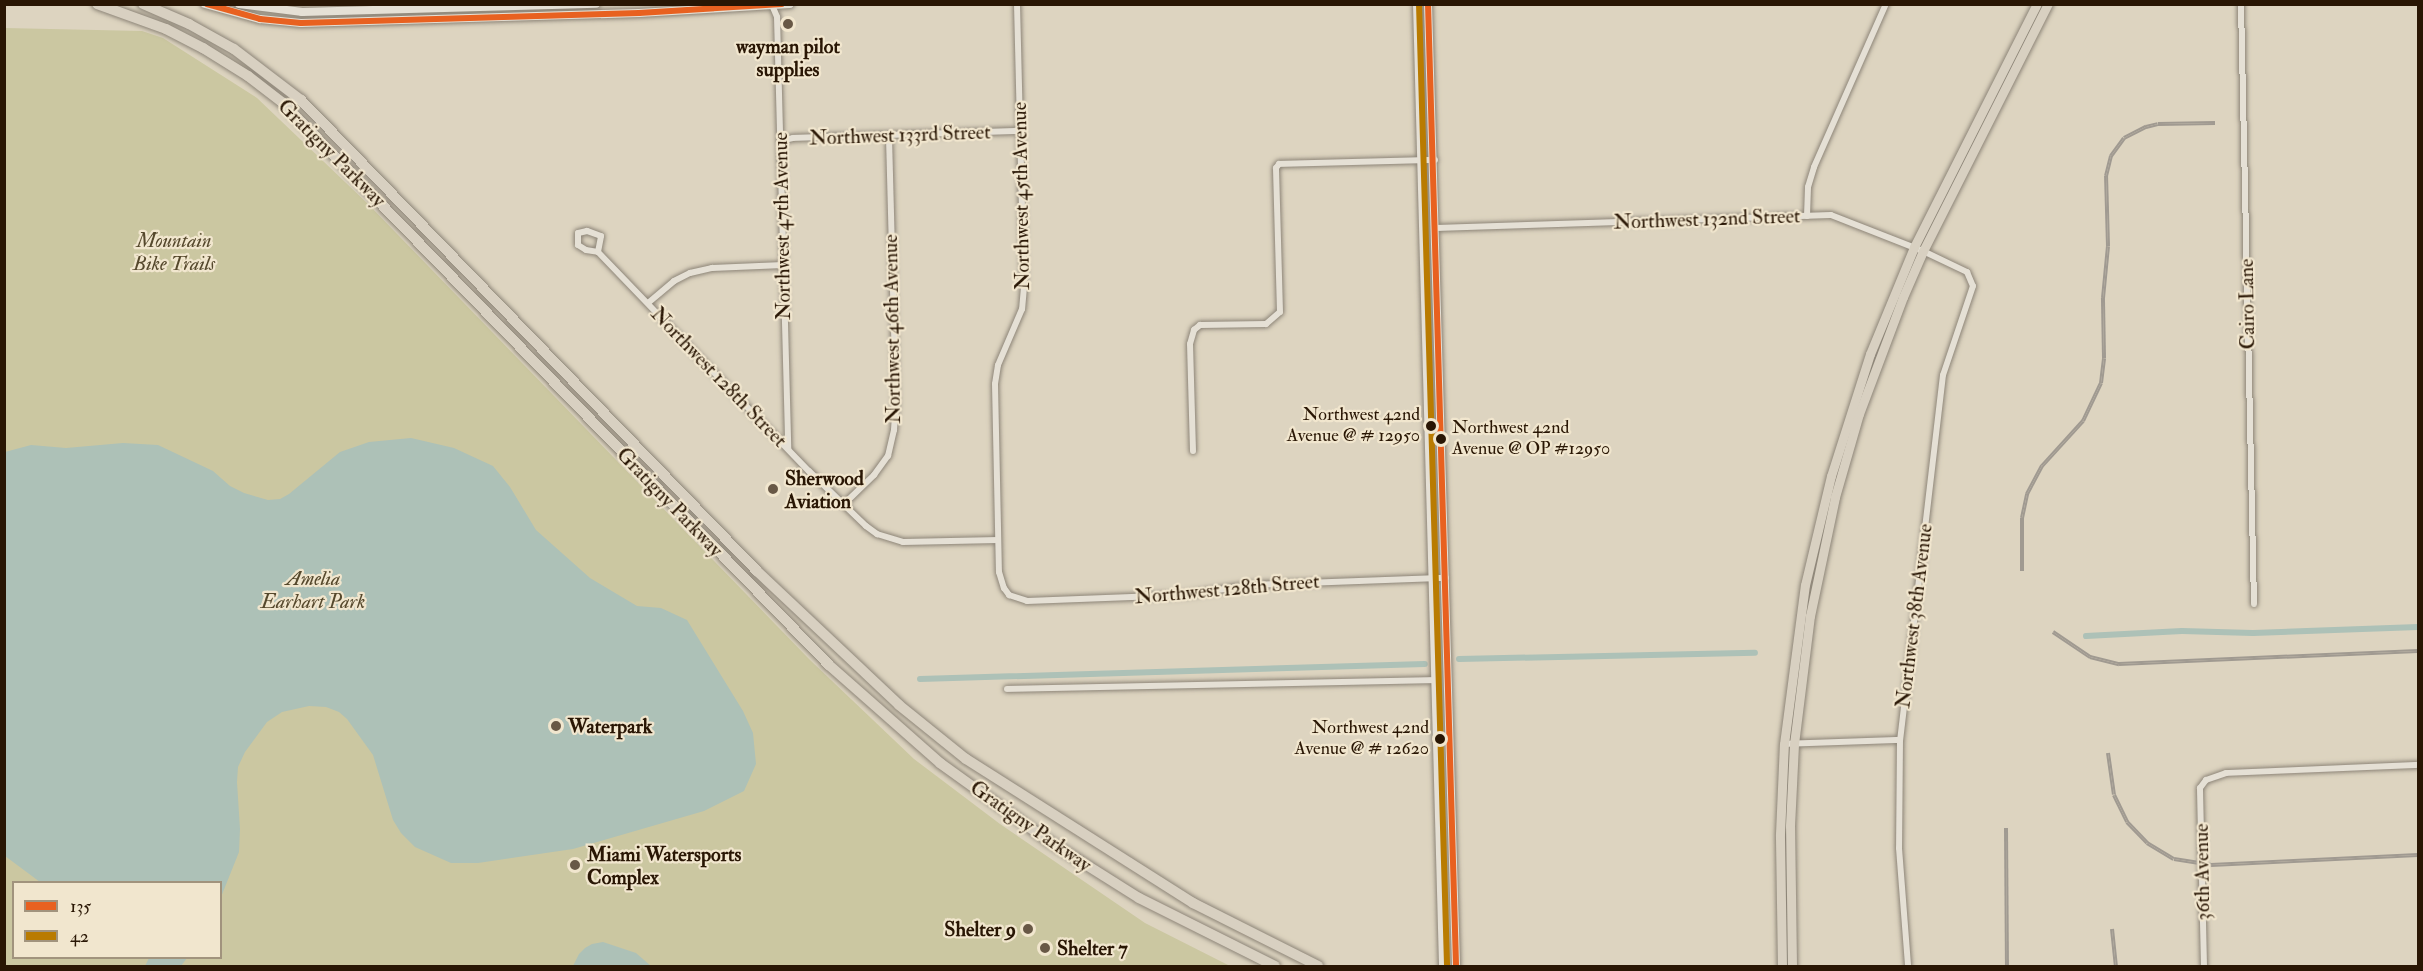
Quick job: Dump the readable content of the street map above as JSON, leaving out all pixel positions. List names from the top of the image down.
{
  "streets": {
    "highway": ["Gratigny Parkway"],
    "street": [
      "Northwest 133rd Street",
      "Northwest 45th Avenue",
      "Northwest 132nd Street",
      "Northwest 47th Avenue",
      "Cairo Lane",
      "Northwest 46th Avenue",
      "Northwest 128th Street",
      "Northwest 38th Avenue",
      "36th Avenue"
    ]
  },
  "crossings": [
    ["Northwest 133rd Street", "Northwest 45th Avenue"],
    ["Northwest 133rd Street", "Northwest 47th Avenue"],
    ["Northwest 133rd Street", "Northwest 46th Avenue"],
    ["Northwest 45th Avenue", "Northwest 128th Street"],
    ["Northwest 132nd Street", "Northwest 38th Avenue"],
    ["Northwest 47th Avenue", "Northwest 128th Street"],
    ["Northwest 46th Avenue", "Northwest 128th Street"]
  ],
  "parks": ["Mountain Bike Trails", "Amelia Earhart Park"],
  "places": [
    "wayman pilot supplies",
    "Northwest 42nd Avenue @ # 12950",
    "Northwest 42nd Avenue @ OP #12950",
    "Sherwood Aviation",
    "Waterpark",
    "Northwest 42nd Avenue @ # 12620",
    "Miami Watersports Complex",
    "Shelter 9",
    "Shelter 7"
  ],
  "lines": ["transit line 135", "transit line 42"],
  "legend": ["135", "42"]
}
